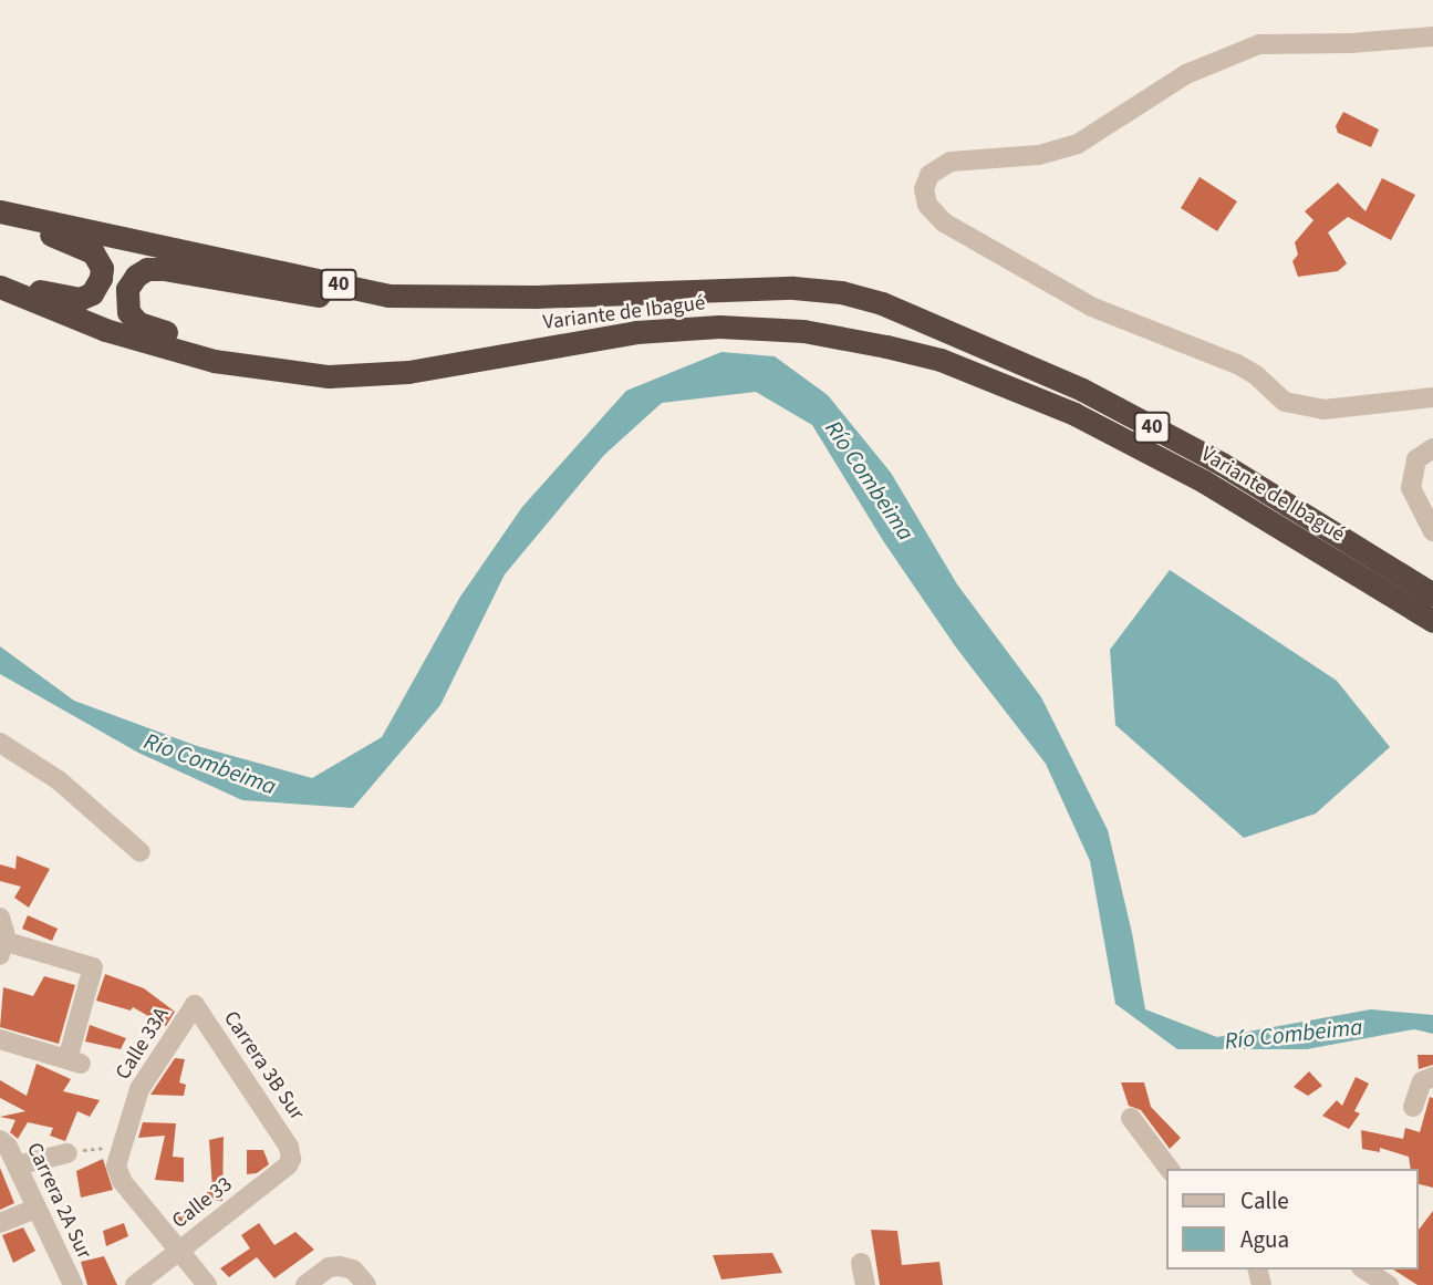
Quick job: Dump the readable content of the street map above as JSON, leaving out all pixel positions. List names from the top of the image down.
{
  "streets": {
    "highway": ["40", "Variante de Ibagué"],
    "street": [
      "Calle 33A",
      "Carrera 3B Sur",
      "Carrera 2A Sur",
      "Calle 33"
    ]
  },
  "crossings": [
    ["Calle 33A", "Carrera 3B Sur"],
    ["Carrera 3B Sur", "Calle 33"]
  ],
  "water": ["Río Combeima"],
  "legend": ["Calle", "Agua"]
}
